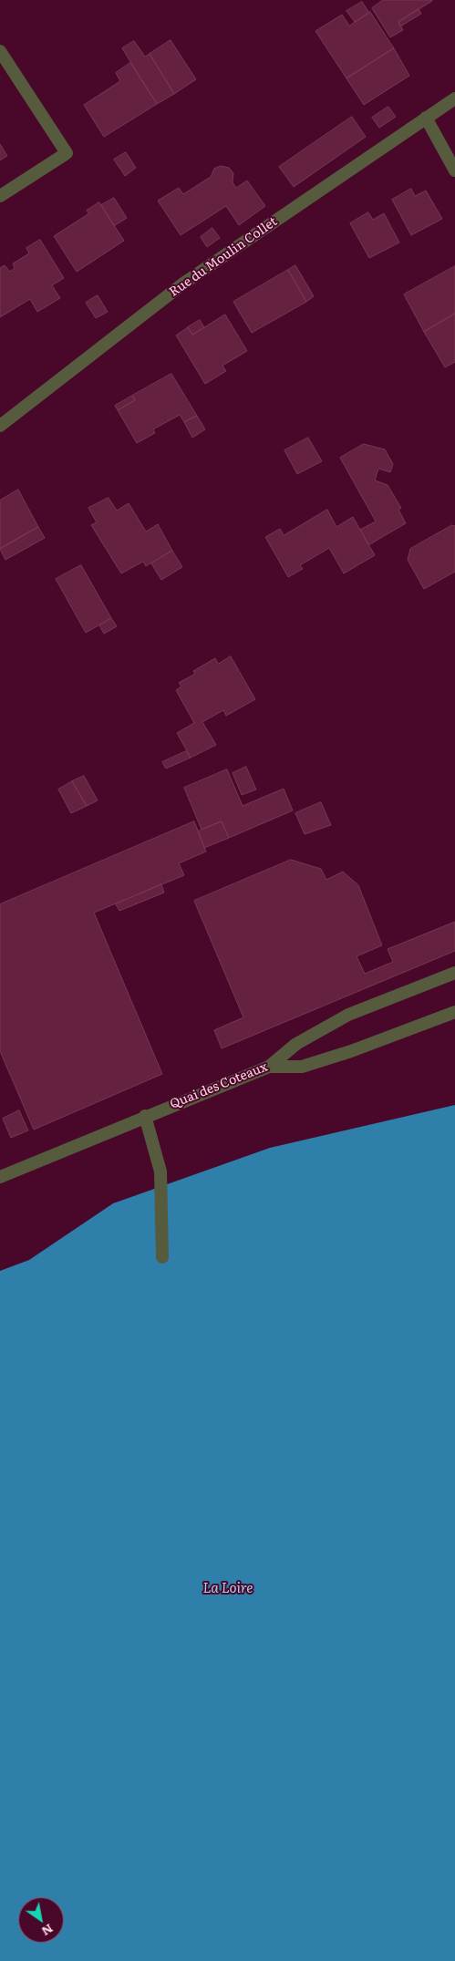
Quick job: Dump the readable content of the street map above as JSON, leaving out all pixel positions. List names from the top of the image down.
{
  "streets": {
    "street": ["Rue du Moulin Collet", "Quai des Coteaux"]
  },
  "water": ["La Loire"],
  "north": "bottom right"
}
